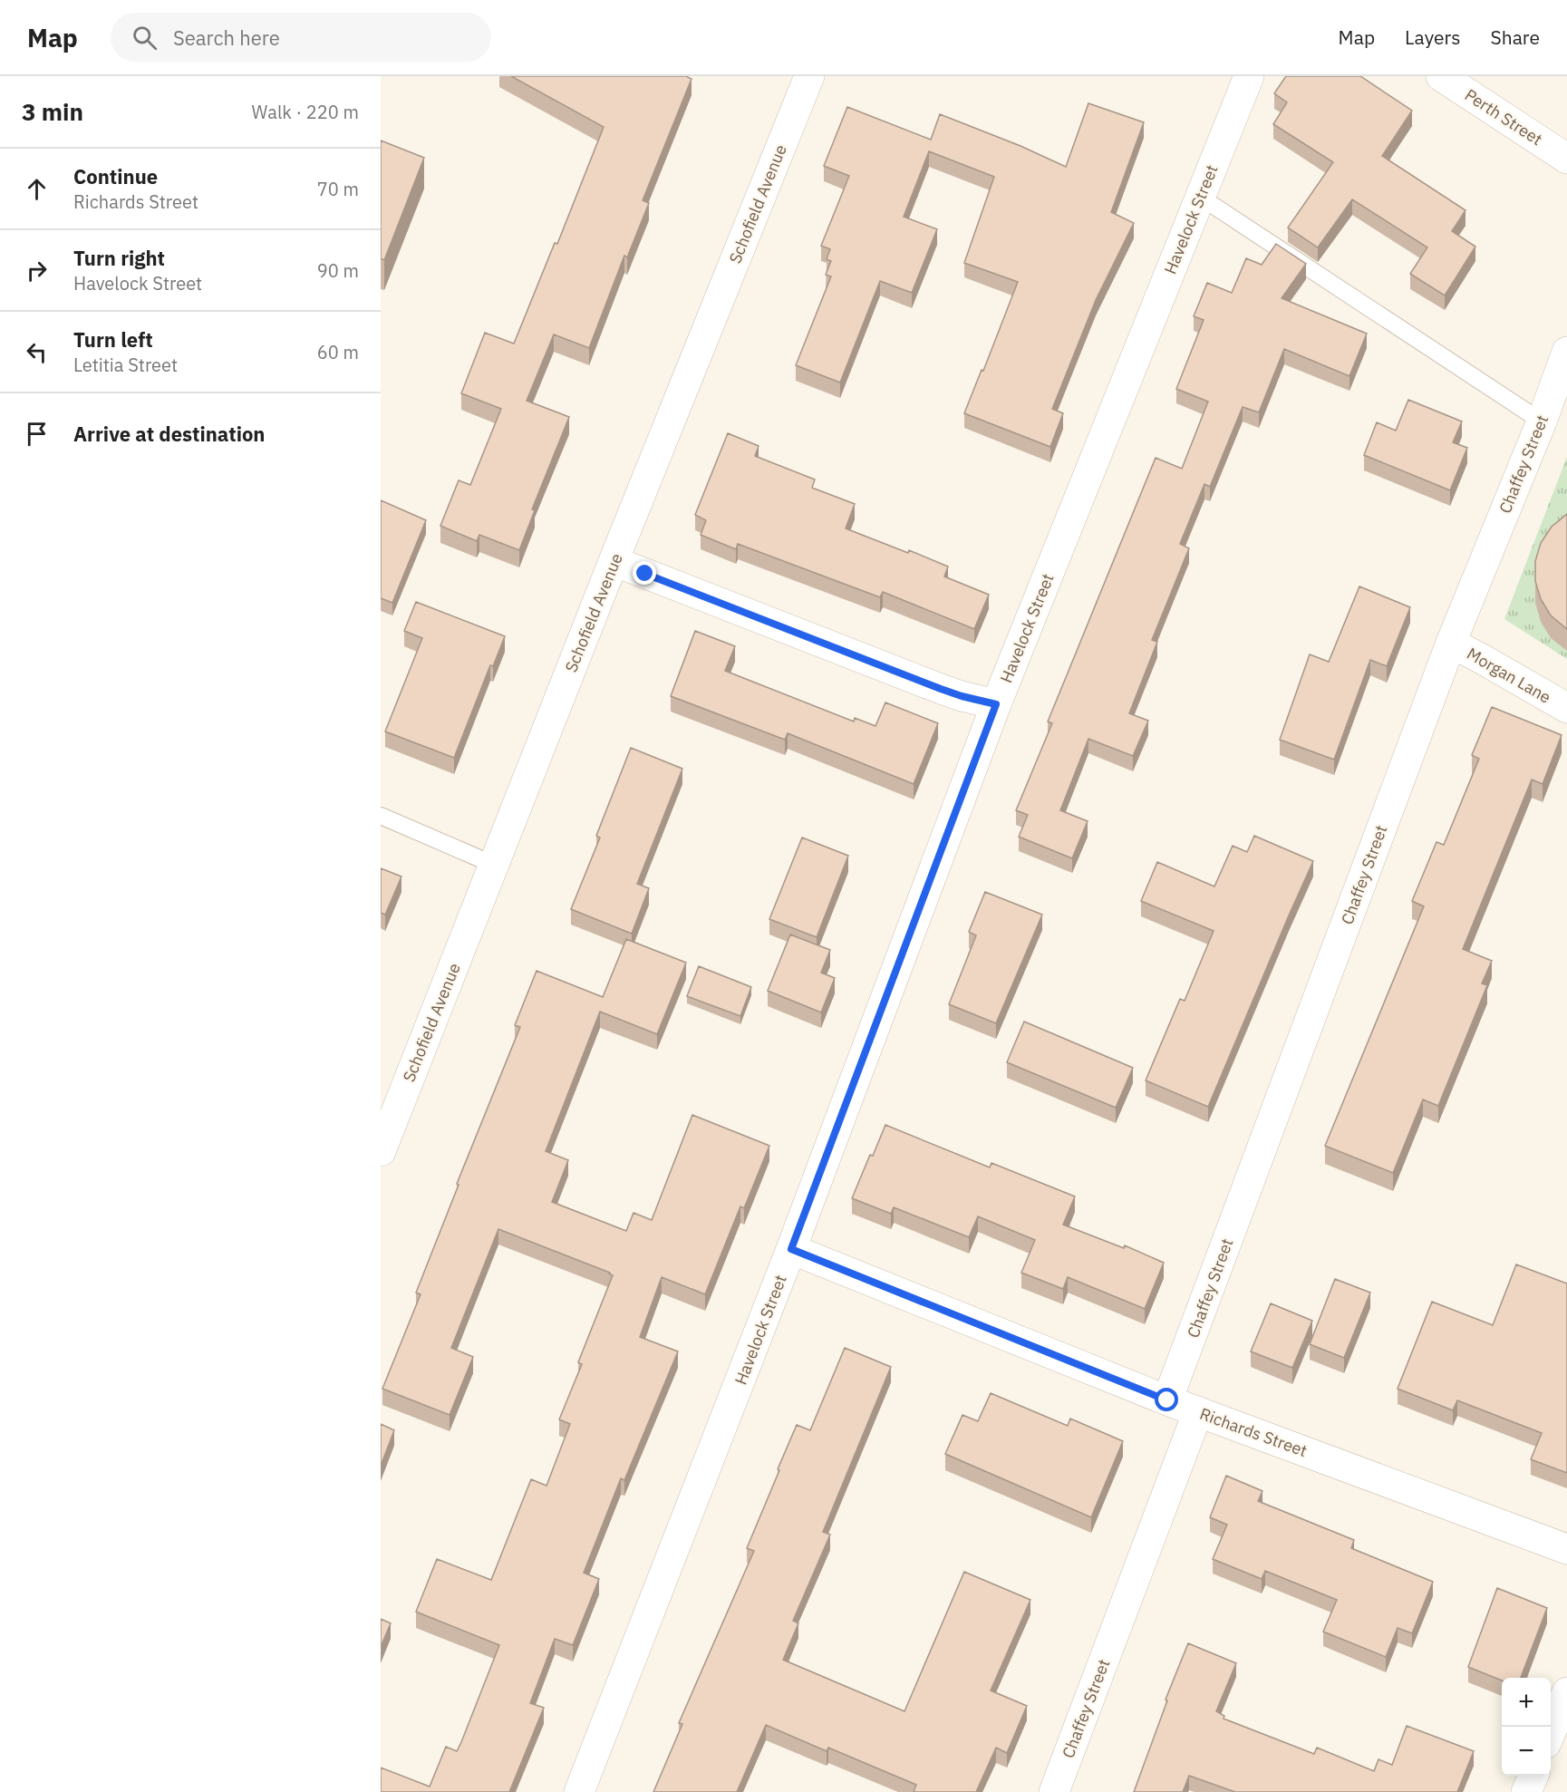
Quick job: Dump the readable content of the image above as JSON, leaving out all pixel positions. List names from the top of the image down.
{
  "streets": {
    "street": [
      "Perth Street",
      "Schofield Avenue",
      "Havelock Street",
      "Chaffey Street",
      "Morgan Lane",
      "Richards Street"
    ]
  },
  "crossings": [
    ["Havelock Street", "Richards Street"],
    ["Chaffey Street", "Morgan Lane"],
    ["Chaffey Street", "Richards Street"]
  ],
  "page": {
    "header": "Map",
    "search": "Search here",
    "nav": ["Map", "Layers", "Share"],
    "heading": ["3 min", "Walk · 220 m"],
    "list": [
      ["Continue", "Richards Street", "70 m"],
      ["Turn right", "Havelock Street", "90 m"],
      ["Turn left", "Letitia Street", "60 m"],
      "Arrive at destination"
    ],
    "map_buttons": ["+", "−"]
  }
}
